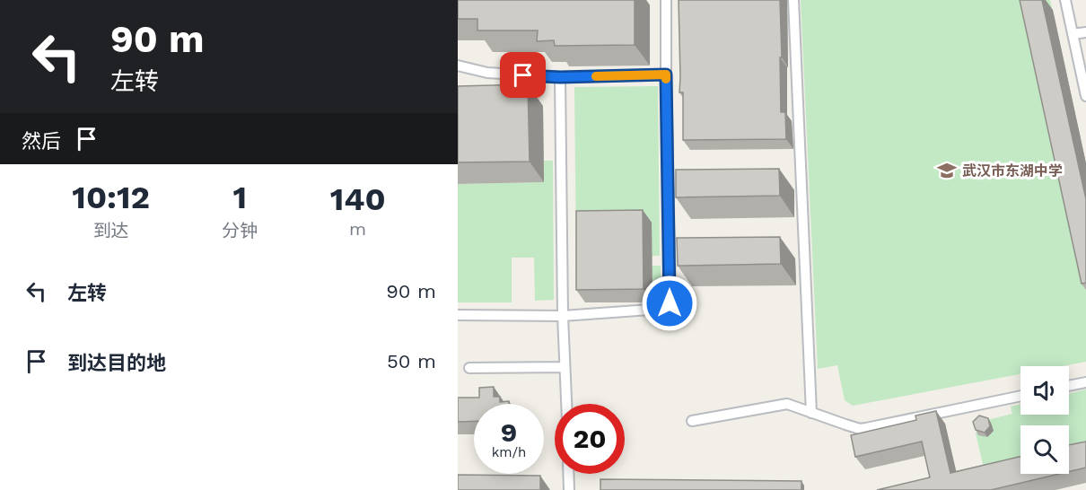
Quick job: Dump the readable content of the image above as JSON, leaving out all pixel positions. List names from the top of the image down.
{
  "places": {
    "school or university": ["武汉市东湖中学"]
  },
  "page": {
    "turn": ["90 m", "左转"],
    "then": "然后",
    "eta": [
      "10:12",
      "到达",
      "1",
      "分钟",
      "140",
      "m"
    ],
    "list": [
      {
        "name": "左转",
        "value": "90 m"
      },
      {
        "name": "到达目的地",
        "value": "50 m"
      }
    ],
    "speed": "9 km/h",
    "limit": "20"
  }
}
